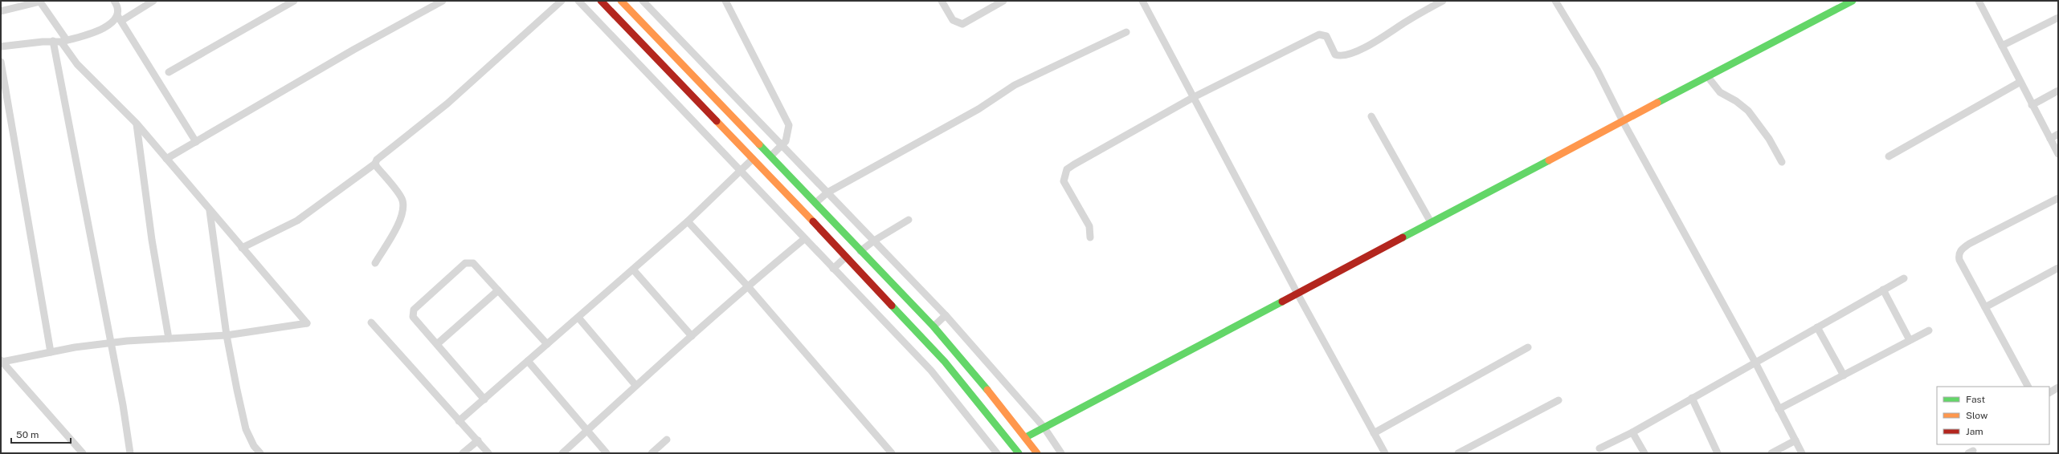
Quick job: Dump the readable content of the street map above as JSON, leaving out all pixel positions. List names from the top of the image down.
{
  "legend": ["Fast", "Slow", "Jam"],
  "scale_bar": "50 m"
}
